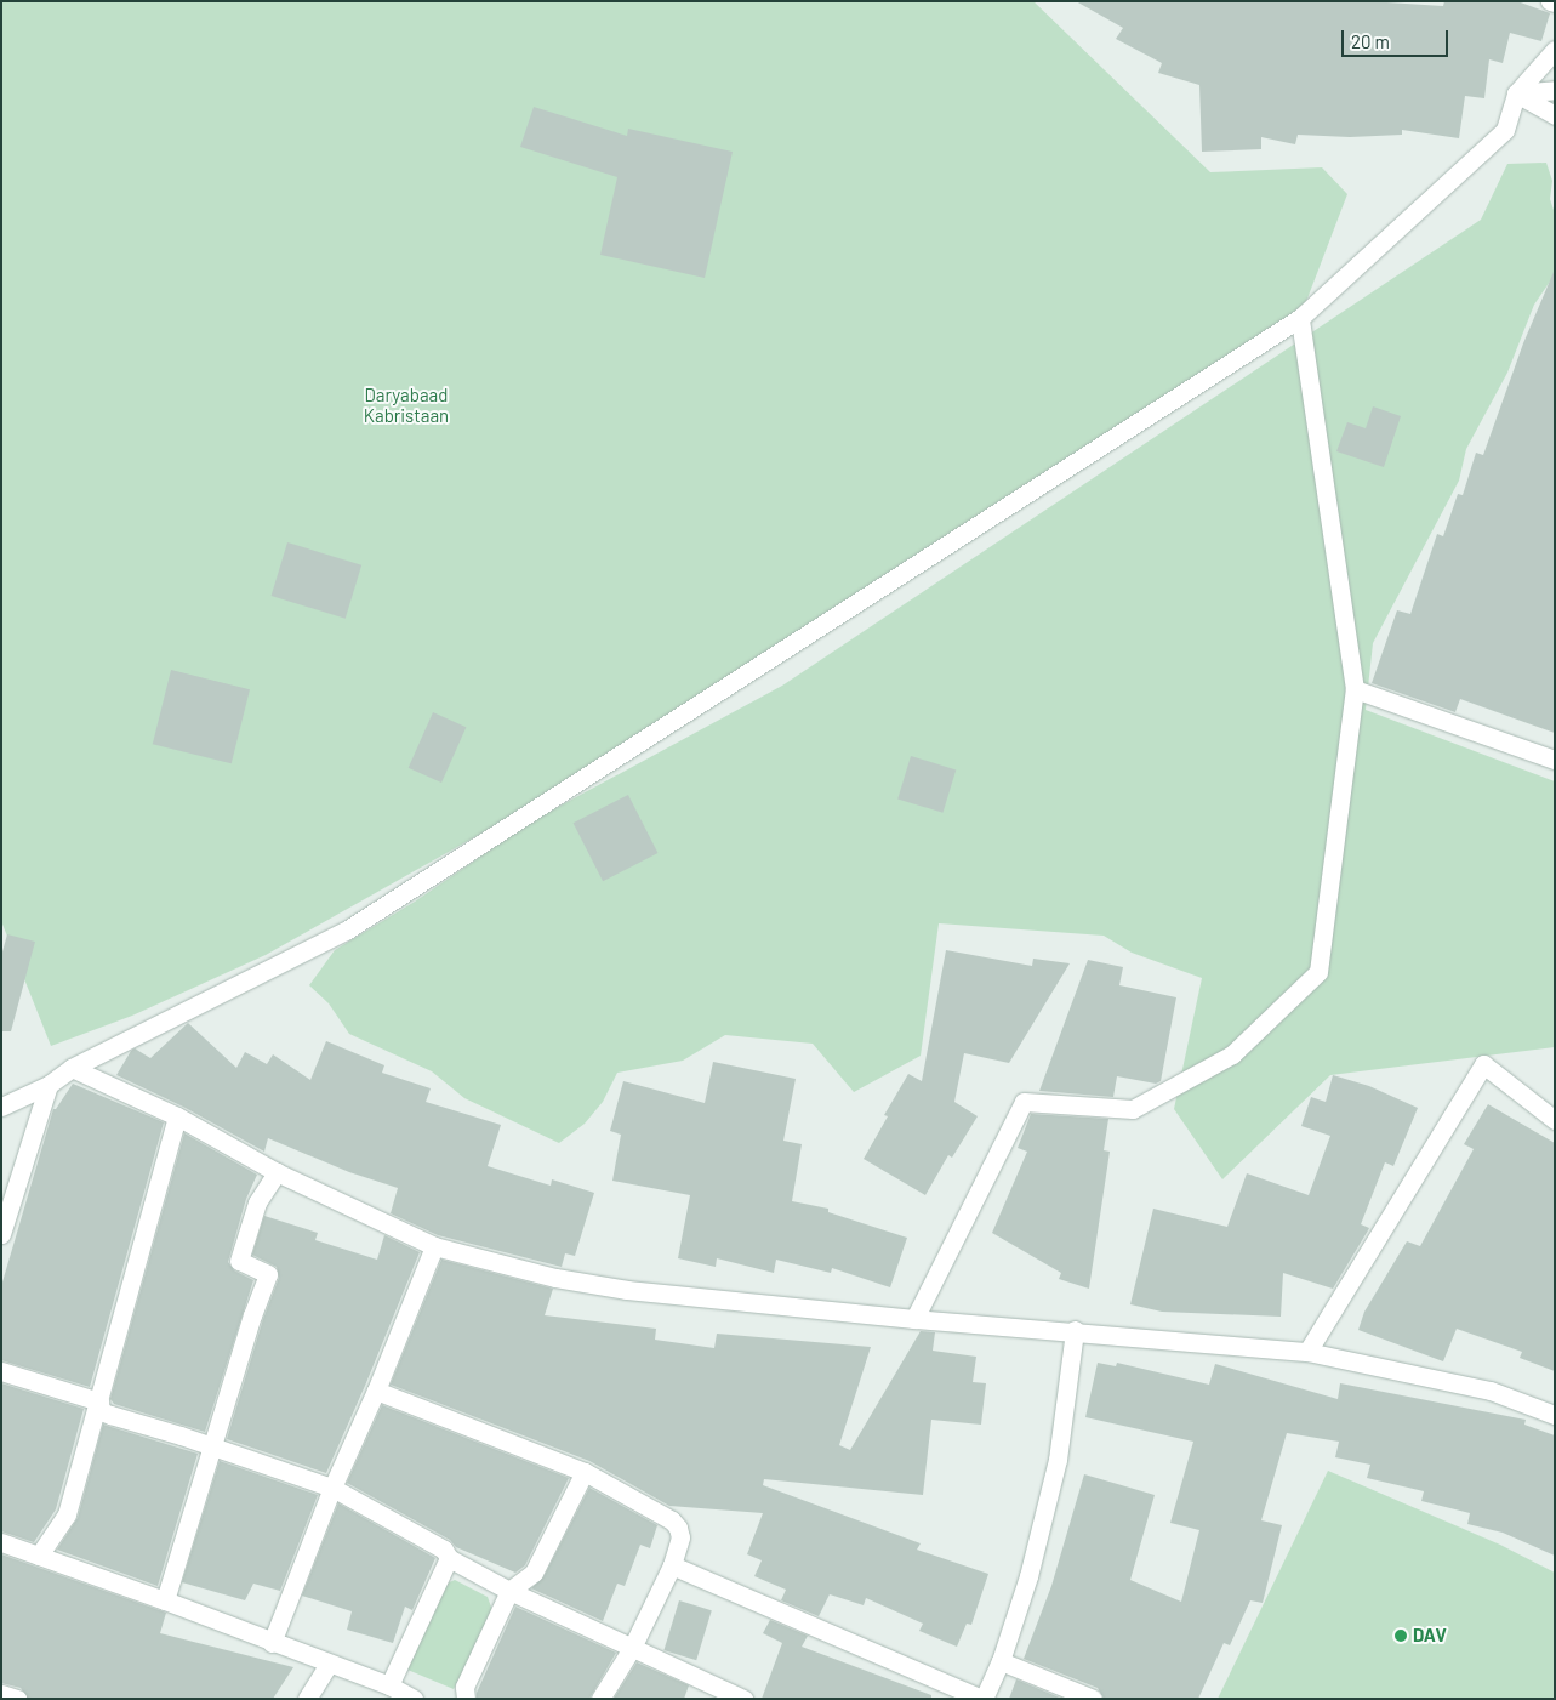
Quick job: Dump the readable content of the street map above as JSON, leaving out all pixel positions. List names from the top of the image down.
{
  "parks": ["Daryabaad Kabristaan"],
  "places": ["DAV"],
  "scale_bar": "20 m"
}
